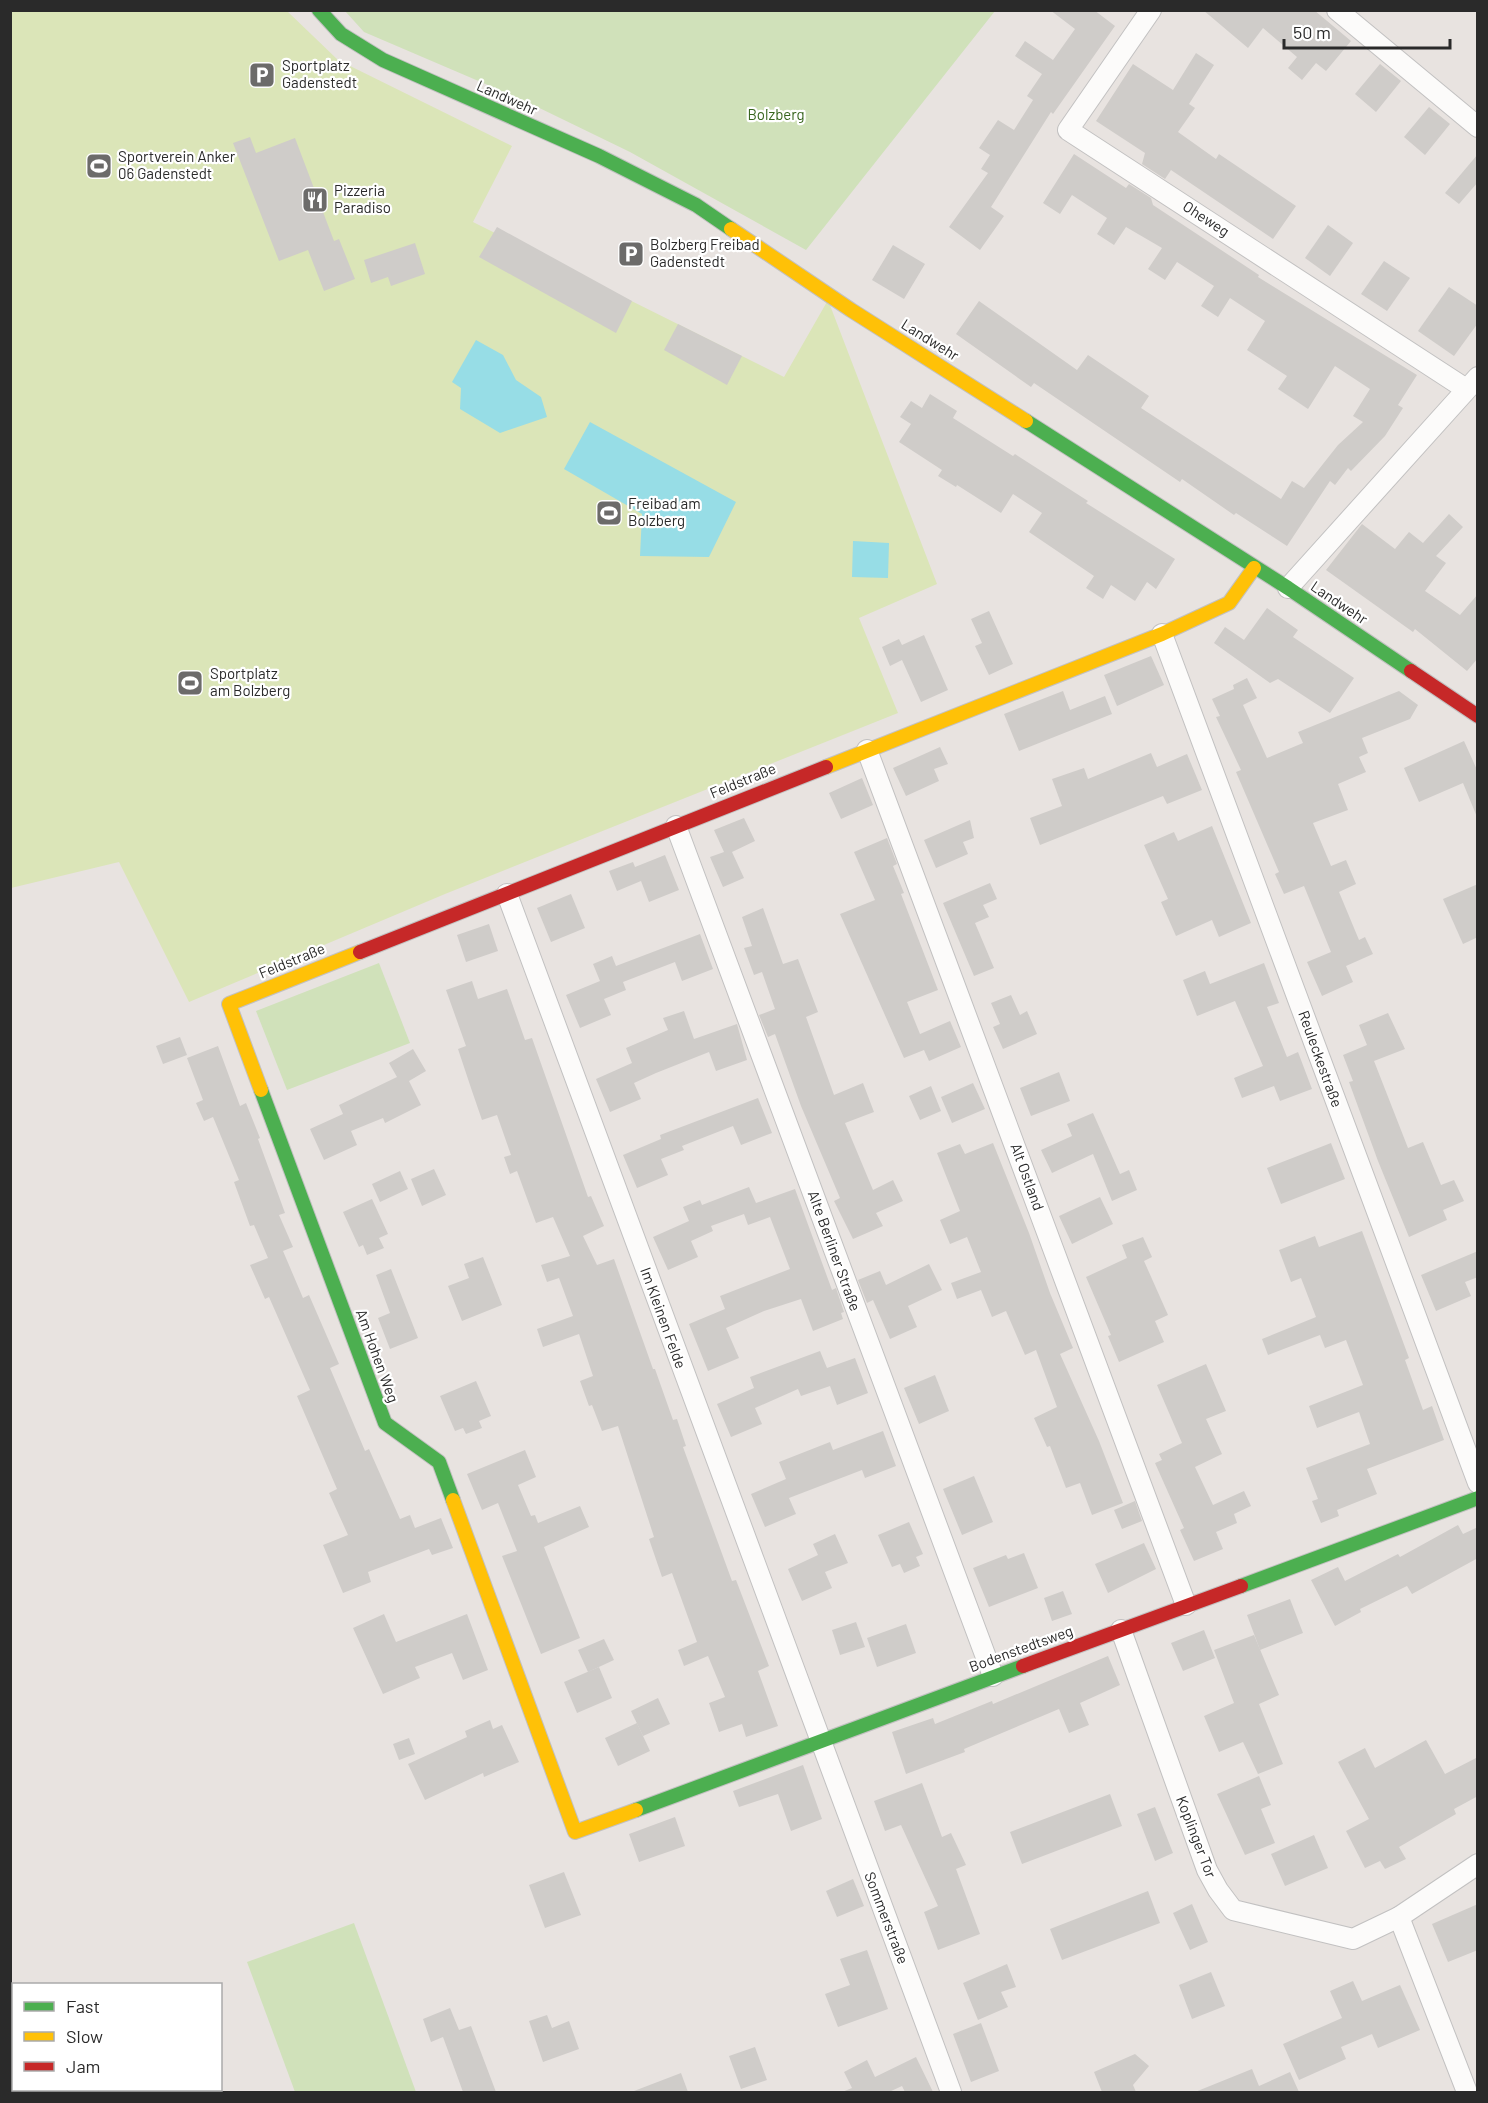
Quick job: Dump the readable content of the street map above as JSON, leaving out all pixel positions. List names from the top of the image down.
{
  "streets": {
    "street": [
      "Landwehr",
      "Oheweg",
      "Feldstraße",
      "Reuleckestraße",
      "Alt Ostland",
      "Alte Berliner Straße",
      "Im Kleinen Felde",
      "Am Hohen Weg",
      "Bodenstedtsweg",
      "Koplinger Tor",
      "Sommerstraße"
    ]
  },
  "crossings": [
    ["Landwehr", "Oheweg"],
    ["Landwehr", "Feldstraße"],
    ["Feldstraße", "Reuleckestraße"],
    ["Feldstraße", "Alt Ostland"],
    ["Feldstraße", "Alte Berliner Straße"],
    ["Feldstraße", "Im Kleinen Felde"],
    ["Feldstraße", "Am Hohen Weg"],
    ["Alt Ostland", "Bodenstedtsweg"],
    ["Alte Berliner Straße", "Bodenstedtsweg"],
    ["Im Kleinen Felde", "Bodenstedtsweg"],
    ["Im Kleinen Felde", "Sommerstraße"],
    ["Am Hohen Weg", "Bodenstedtsweg"],
    ["Bodenstedtsweg", "Koplinger Tor"],
    ["Bodenstedtsweg", "Sommerstraße"]
  ],
  "parks": ["Bolzberg"],
  "places": {
    "parking": ["Sportplatz Gadenstedt", "Bolzberg Freibad Gadenstedt"],
    "sports": ["Sportverein Anker 06 Gadenstedt", "Freibad am Bolzberg", "Sportplatz am Bolzberg"],
    "restaurant": ["Pizzeria Paradiso"]
  },
  "legend": ["Fast", "Slow", "Jam"],
  "scale_bar": "50 m"
}
